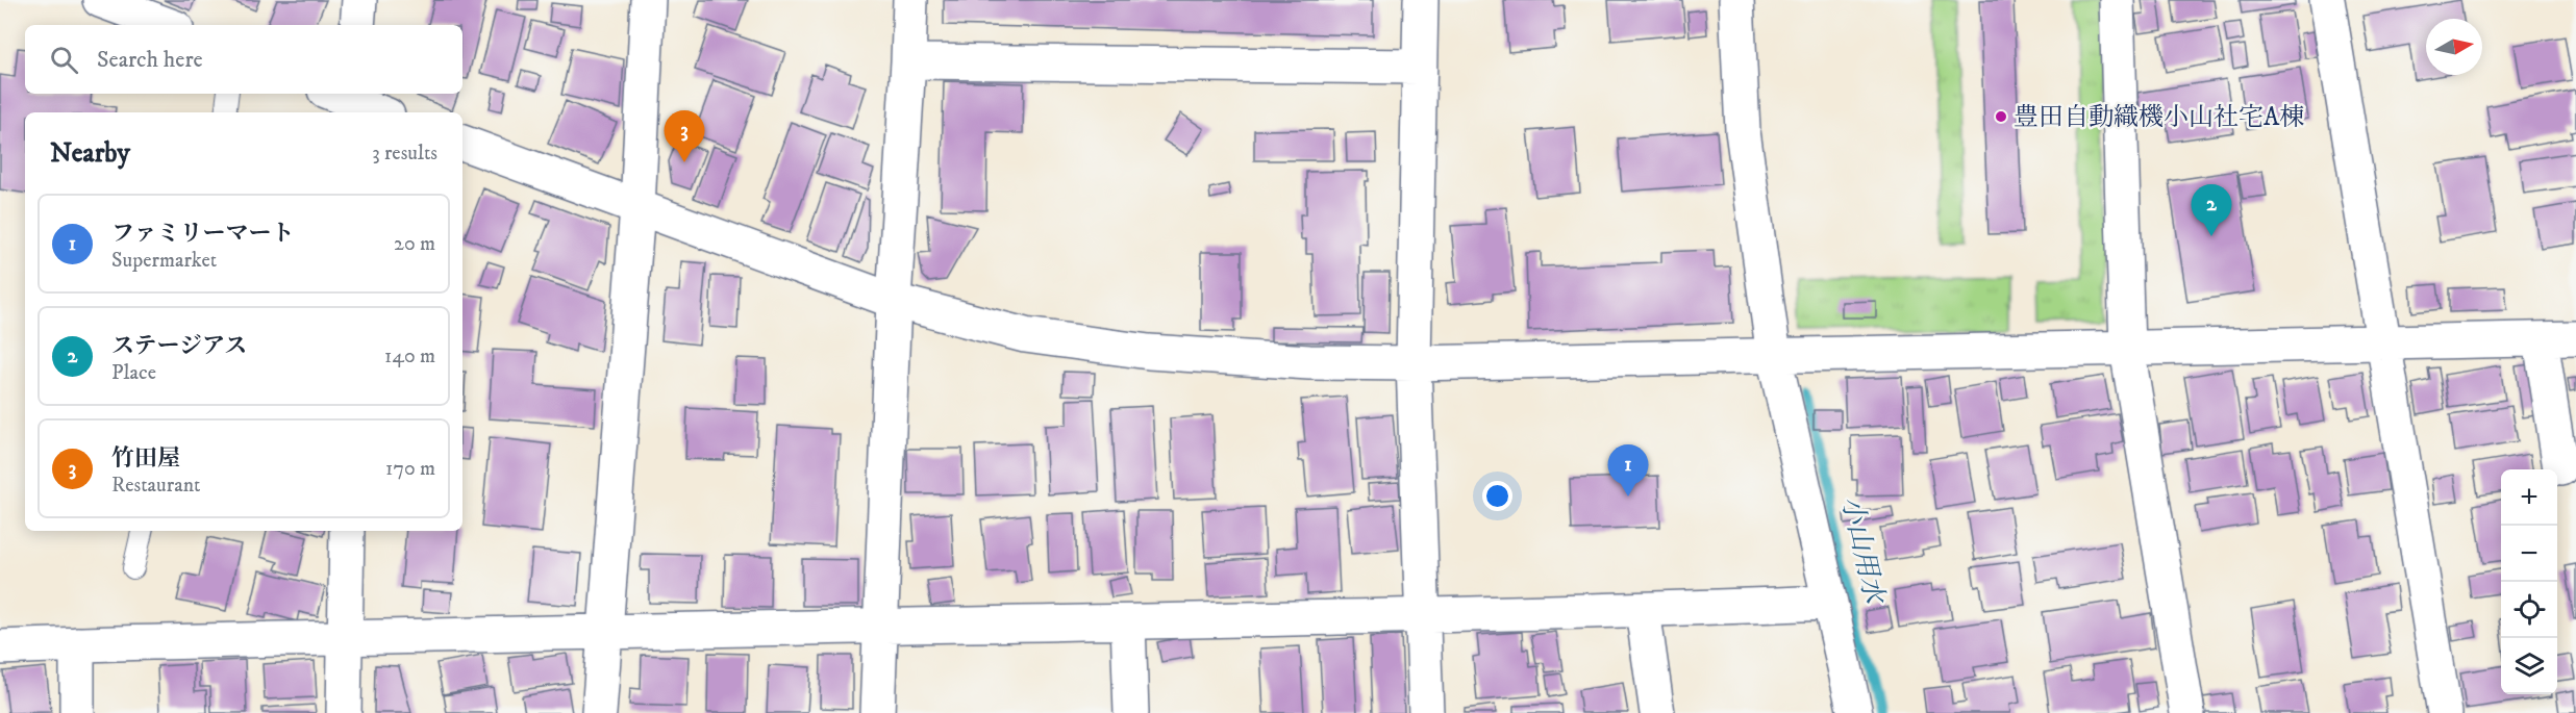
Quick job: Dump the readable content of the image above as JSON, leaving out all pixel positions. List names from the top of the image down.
{
  "water": ["小山用水"],
  "places": ["豊田自動織機小山社宅A棟"],
  "north": "right",
  "page": {
    "search": "Search here",
    "pins": ["3", "2", "1"],
    "heading": ["Nearby", "3 results"],
    "list": [
      {
        "mark": "1",
        "name": "ファミリーマート",
        "note": "Supermarket",
        "value": "20 m"
      },
      {
        "mark": "2",
        "name": "ステージアス",
        "note": "Place",
        "value": "140 m"
      },
      {
        "mark": "3",
        "name": "竹田屋",
        "note": "Restaurant",
        "value": "170 m"
      }
    ],
    "map_buttons": ["+", "−"]
  }
}
